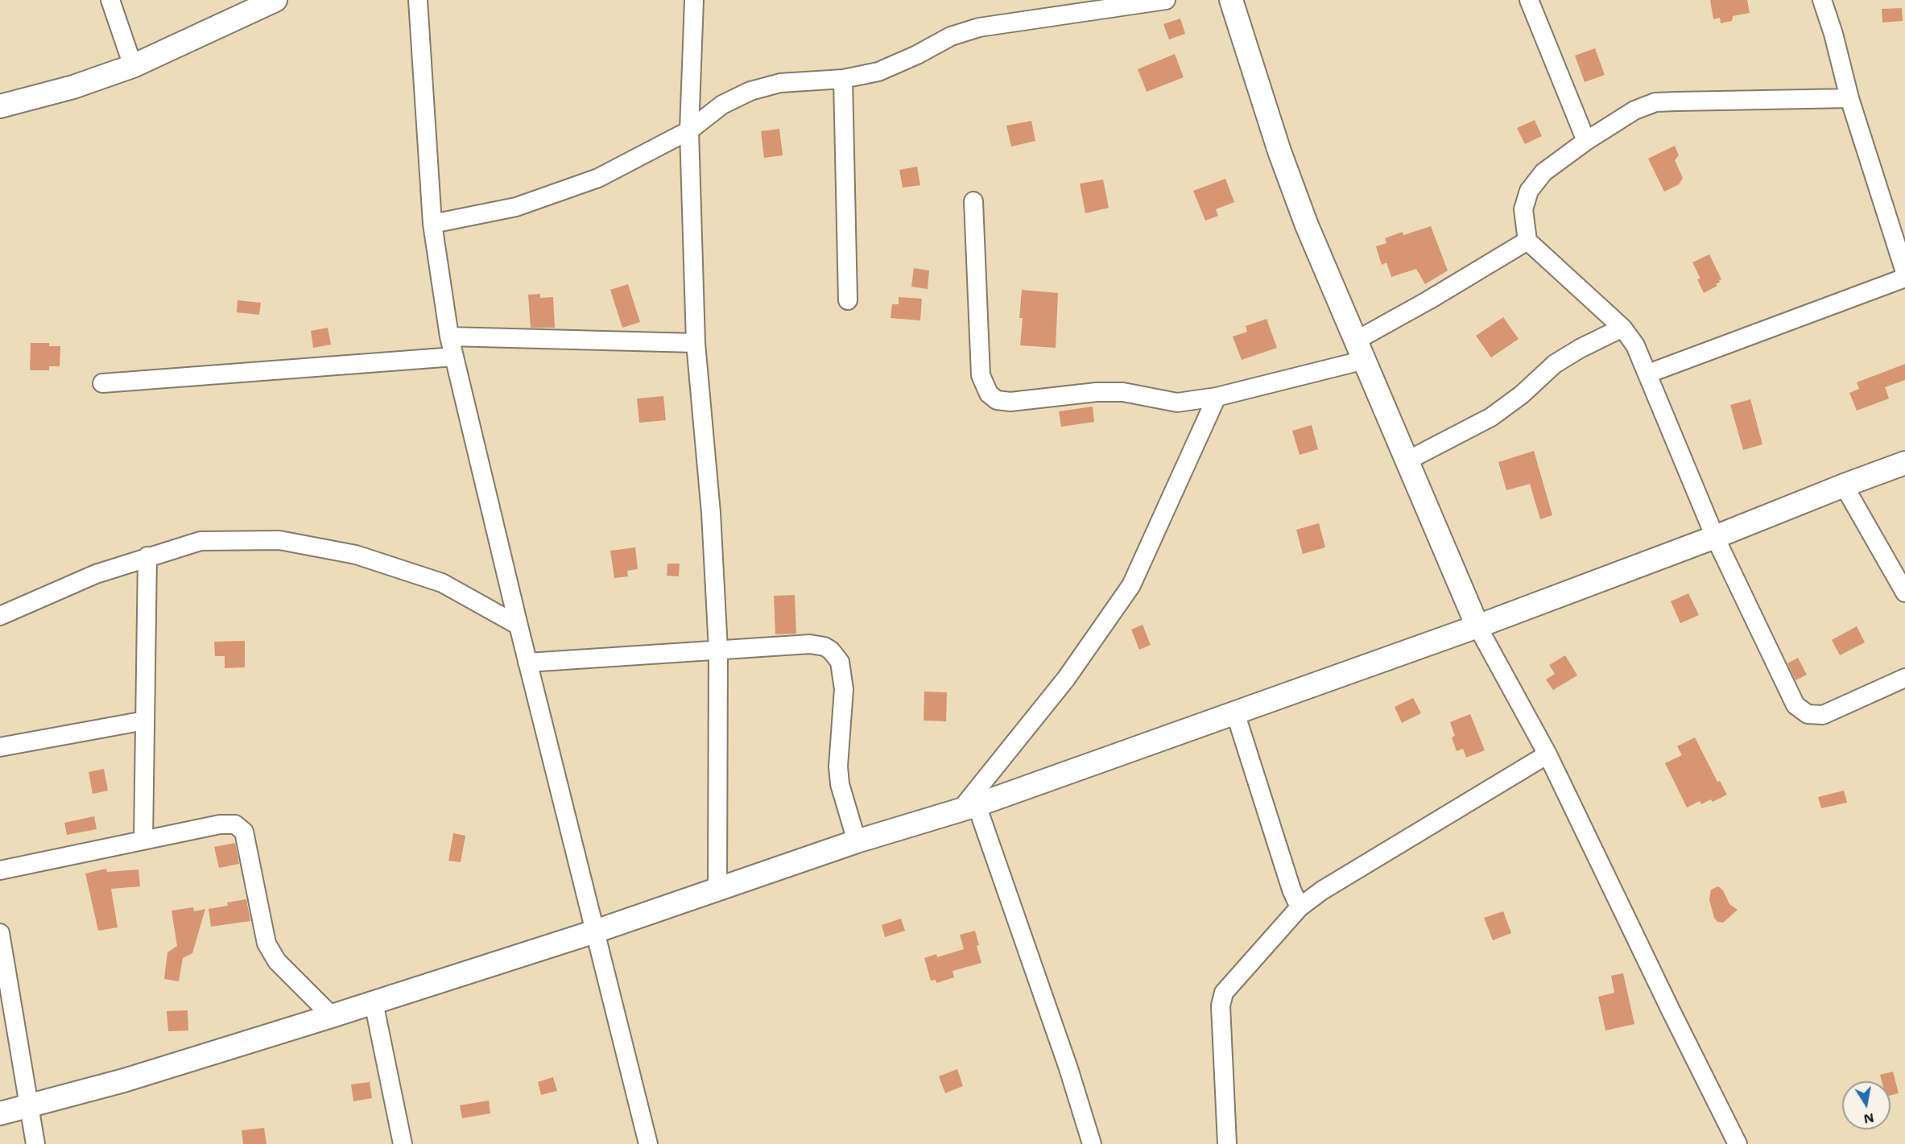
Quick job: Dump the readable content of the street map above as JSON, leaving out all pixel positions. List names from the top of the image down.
{
  "north": "bottom"
}
